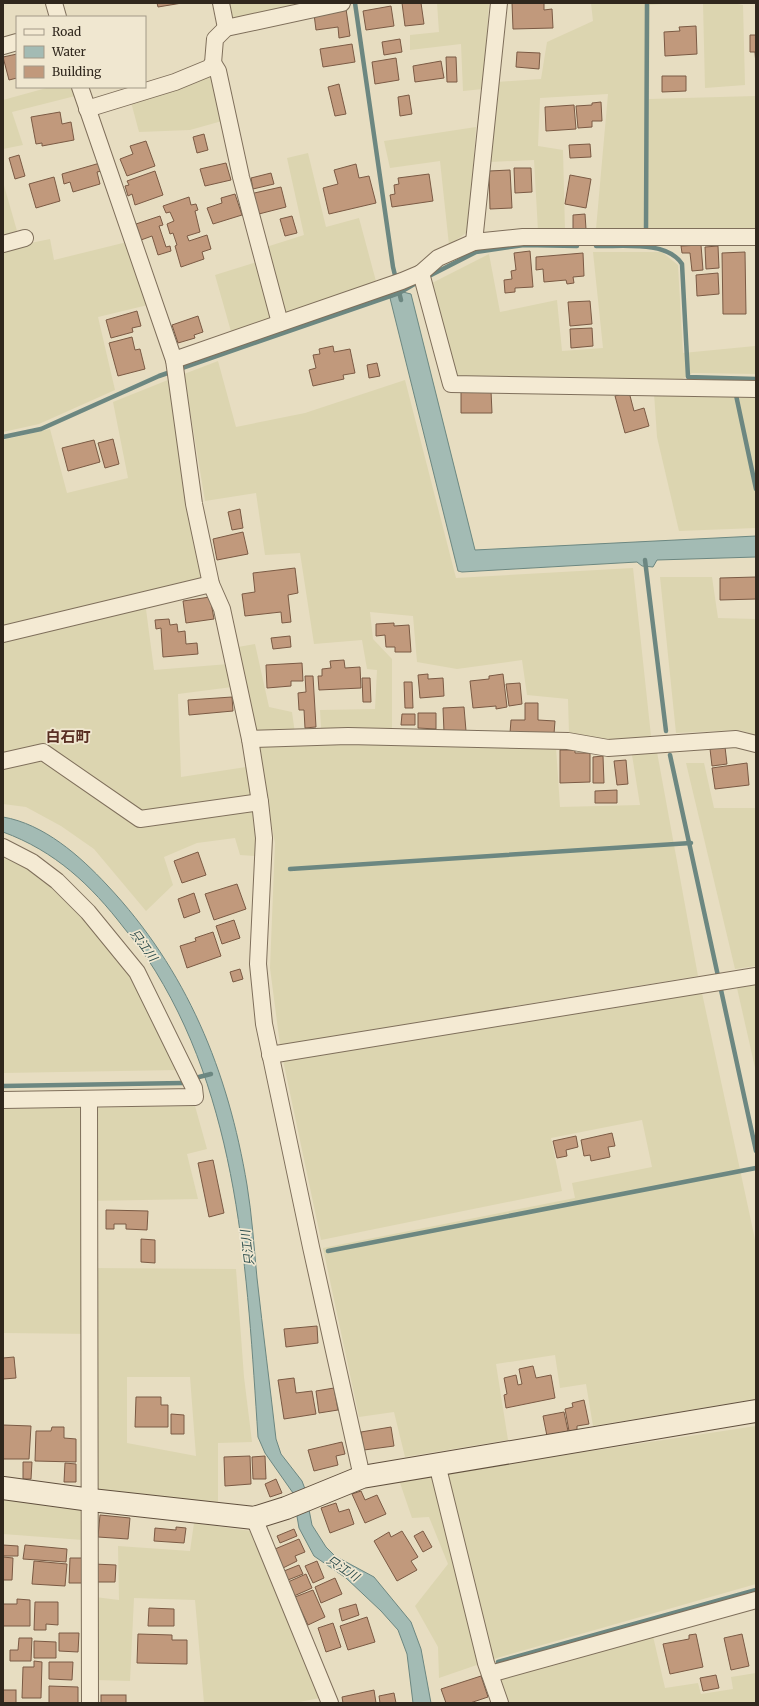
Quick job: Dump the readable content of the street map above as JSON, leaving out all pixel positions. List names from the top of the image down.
{
  "districts": ["白石町"],
  "water": ["只江川"],
  "legend": ["Road", "Water", "Building"]
}
